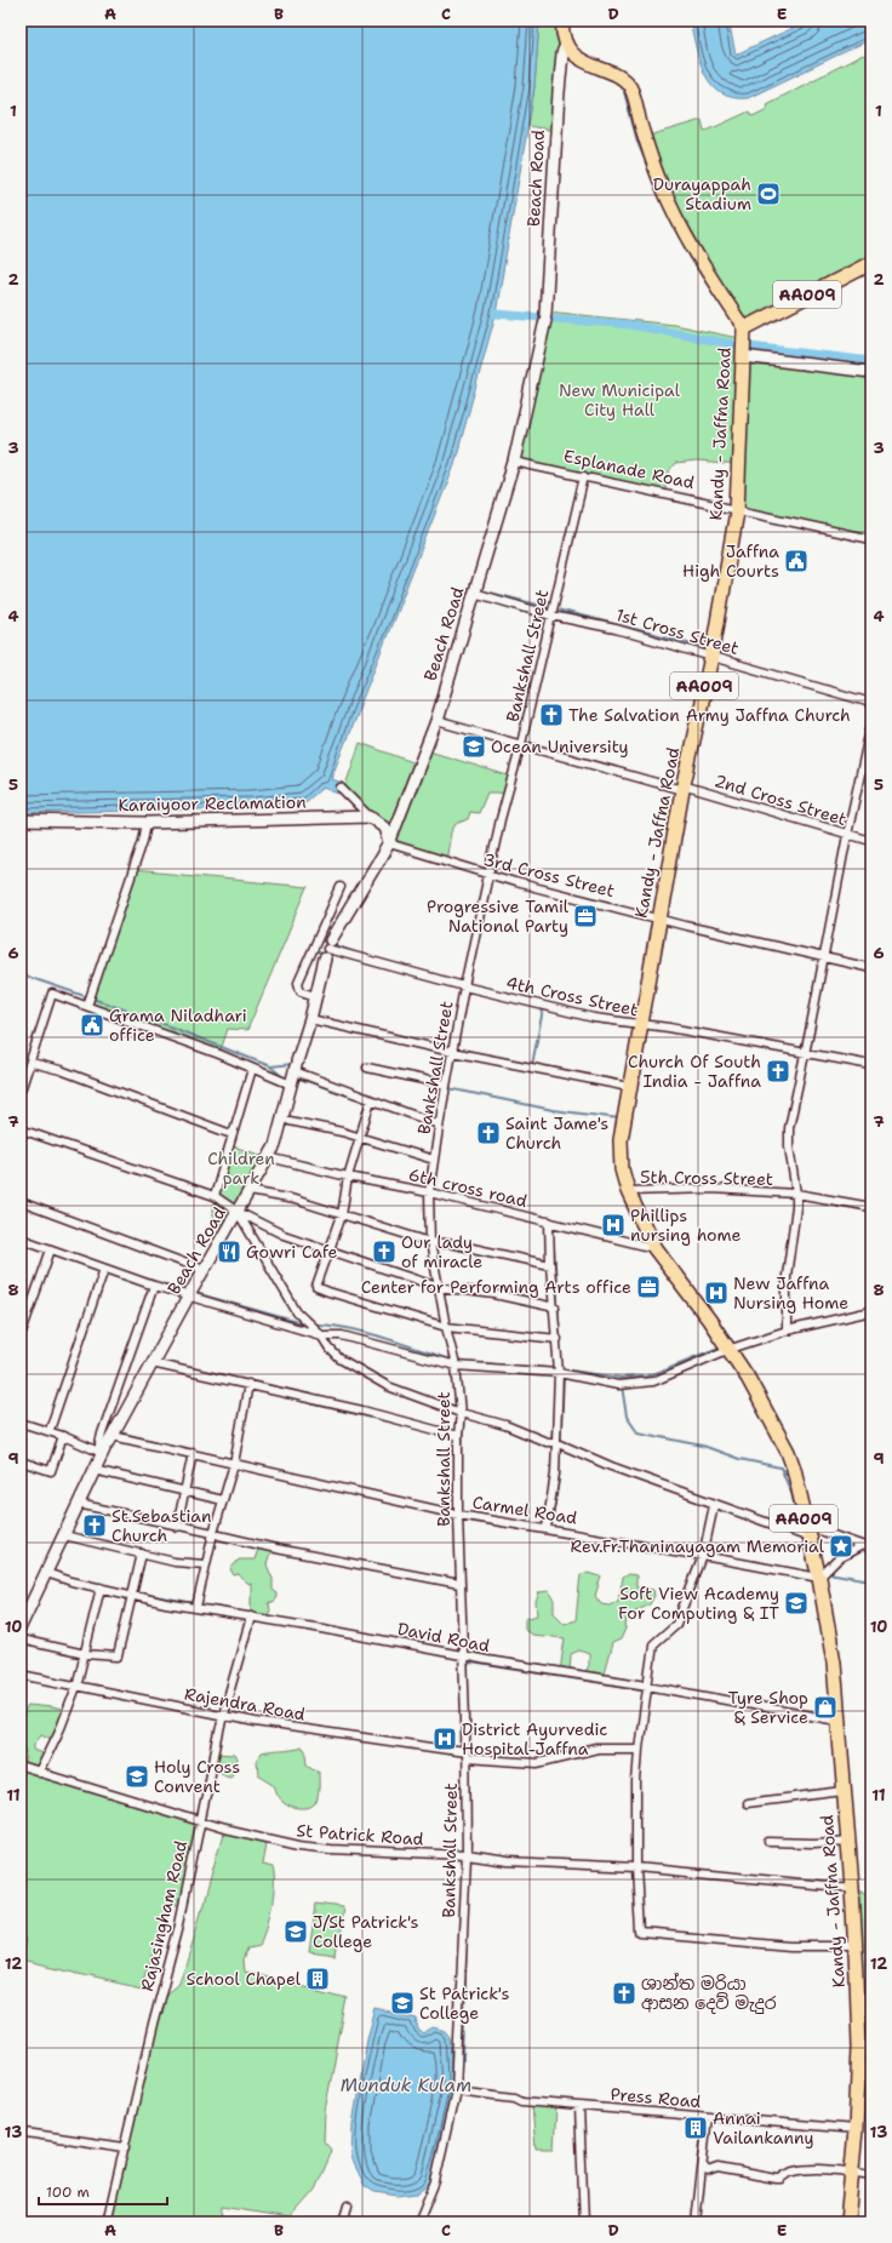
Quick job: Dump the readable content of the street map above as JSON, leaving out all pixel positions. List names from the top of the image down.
{
  "streets": {
    "highway": ["AA009", "Kandy - Jaffna Road"],
    "main road": ["Beach Road", "Karaiyoor Reclamation"],
    "street": [
      "Esplanade Road",
      "1st Cross Street",
      "Bankshall Street",
      "2nd Cross Street",
      "3rd Cross Street",
      "4th Cross Street",
      "5th Cross Street",
      "6th cross road",
      "Carmel Road",
      "David Road",
      "Rajendra Road",
      "St Patrick Road",
      "Rajasingham Road",
      "Press Road"
    ]
  },
  "crossings": [
    ["Beach Road", "Kandy - Jaffna Road"],
    ["Beach Road", "Esplanade Road"],
    ["Beach Road", "1st Cross Street"],
    ["Beach Road", "2nd Cross Street"],
    ["Beach Road", "3rd Cross Street"],
    ["Beach Road", "4th Cross Street"],
    ["Beach Road", "Carmel Road"],
    ["Beach Road", "David Road"],
    ["AA009", "Kandy - Jaffna Road"],
    ["Kandy - Jaffna Road", "Esplanade Road"],
    ["Kandy - Jaffna Road", "1st Cross Street"],
    ["Kandy - Jaffna Road", "2nd Cross Street"],
    ["Kandy - Jaffna Road", "3rd Cross Street"],
    ["Kandy - Jaffna Road", "4th Cross Street"],
    ["Kandy - Jaffna Road", "5th Cross Street"],
    ["Kandy - Jaffna Road", "6th cross road"],
    ["Kandy - Jaffna Road", "Carmel Road"],
    ["Kandy - Jaffna Road", "David Road"],
    ["Kandy - Jaffna Road", "St Patrick Road"],
    ["Kandy - Jaffna Road", "Press Road"],
    ["Esplanade Road", "Bankshall Street"],
    ["1st Cross Street", "Bankshall Street"],
    ["Bankshall Street", "2nd Cross Street"],
    ["Bankshall Street", "3rd Cross Street"],
    ["Bankshall Street", "4th Cross Street"],
    ["Bankshall Street", "6th cross road"],
    ["Bankshall Street", "Carmel Road"],
    ["Bankshall Street", "David Road"],
    ["Bankshall Street", "Rajendra Road"],
    ["Bankshall Street", "St Patrick Road"],
    ["Bankshall Street", "Press Road"],
    ["David Road", "Rajasingham Road"],
    ["Rajendra Road", "Rajasingham Road"],
    ["St Patrick Road", "Rajasingham Road"]
  ],
  "water": ["Munduk Kulam"],
  "parks": ["New Municipal City Hall", "Children park"],
  "places": {
    "sports": ["Durayappah Stadium"],
    "public building": ["Jaffna High Courts", "Grama Niladhari office"],
    "church": [
      "The Salvation Army Jaffna Church",
      "Church Of South India - Jaffna",
      "Saint Jame's Church",
      "Our lady of miracle",
      "St.Sebastian Church",
      "ශාන්ත මරියා ආසන දෙව් මැදුර"
    ],
    "school or university": [
      "Ocean University",
      "Soft View Academy For Computing & IT",
      "Holy Cross Convent",
      "J/St Patrick's College",
      "St Patrick's College"
    ],
    "office": ["Progressive Tamil National Party", "Center for Performing Arts office"],
    "hospital": ["Phillips nursing home", "New Jaffna Nursing Home", "District Ayurvedic Hospital-Jaffna"],
    "restaurant": ["Gowri Cafe"],
    "place": ["Rev.Fr.Thaninayagam Memorial"],
    "shop": ["Tyre Shop & Service"],
    "building": ["School Chapel", "Annai Vailankanny"]
  },
  "scale_bar": "100 m",
  "grid": {
    "columns": [
      "A",
      "B",
      "C",
      "D",
      "E"
    ],
    "rows": [
      "1",
      "2",
      "3",
      "4",
      "5",
      "6",
      "7",
      "8",
      "9",
      "10",
      "11",
      "12",
      "13"
    ]
  }
}
